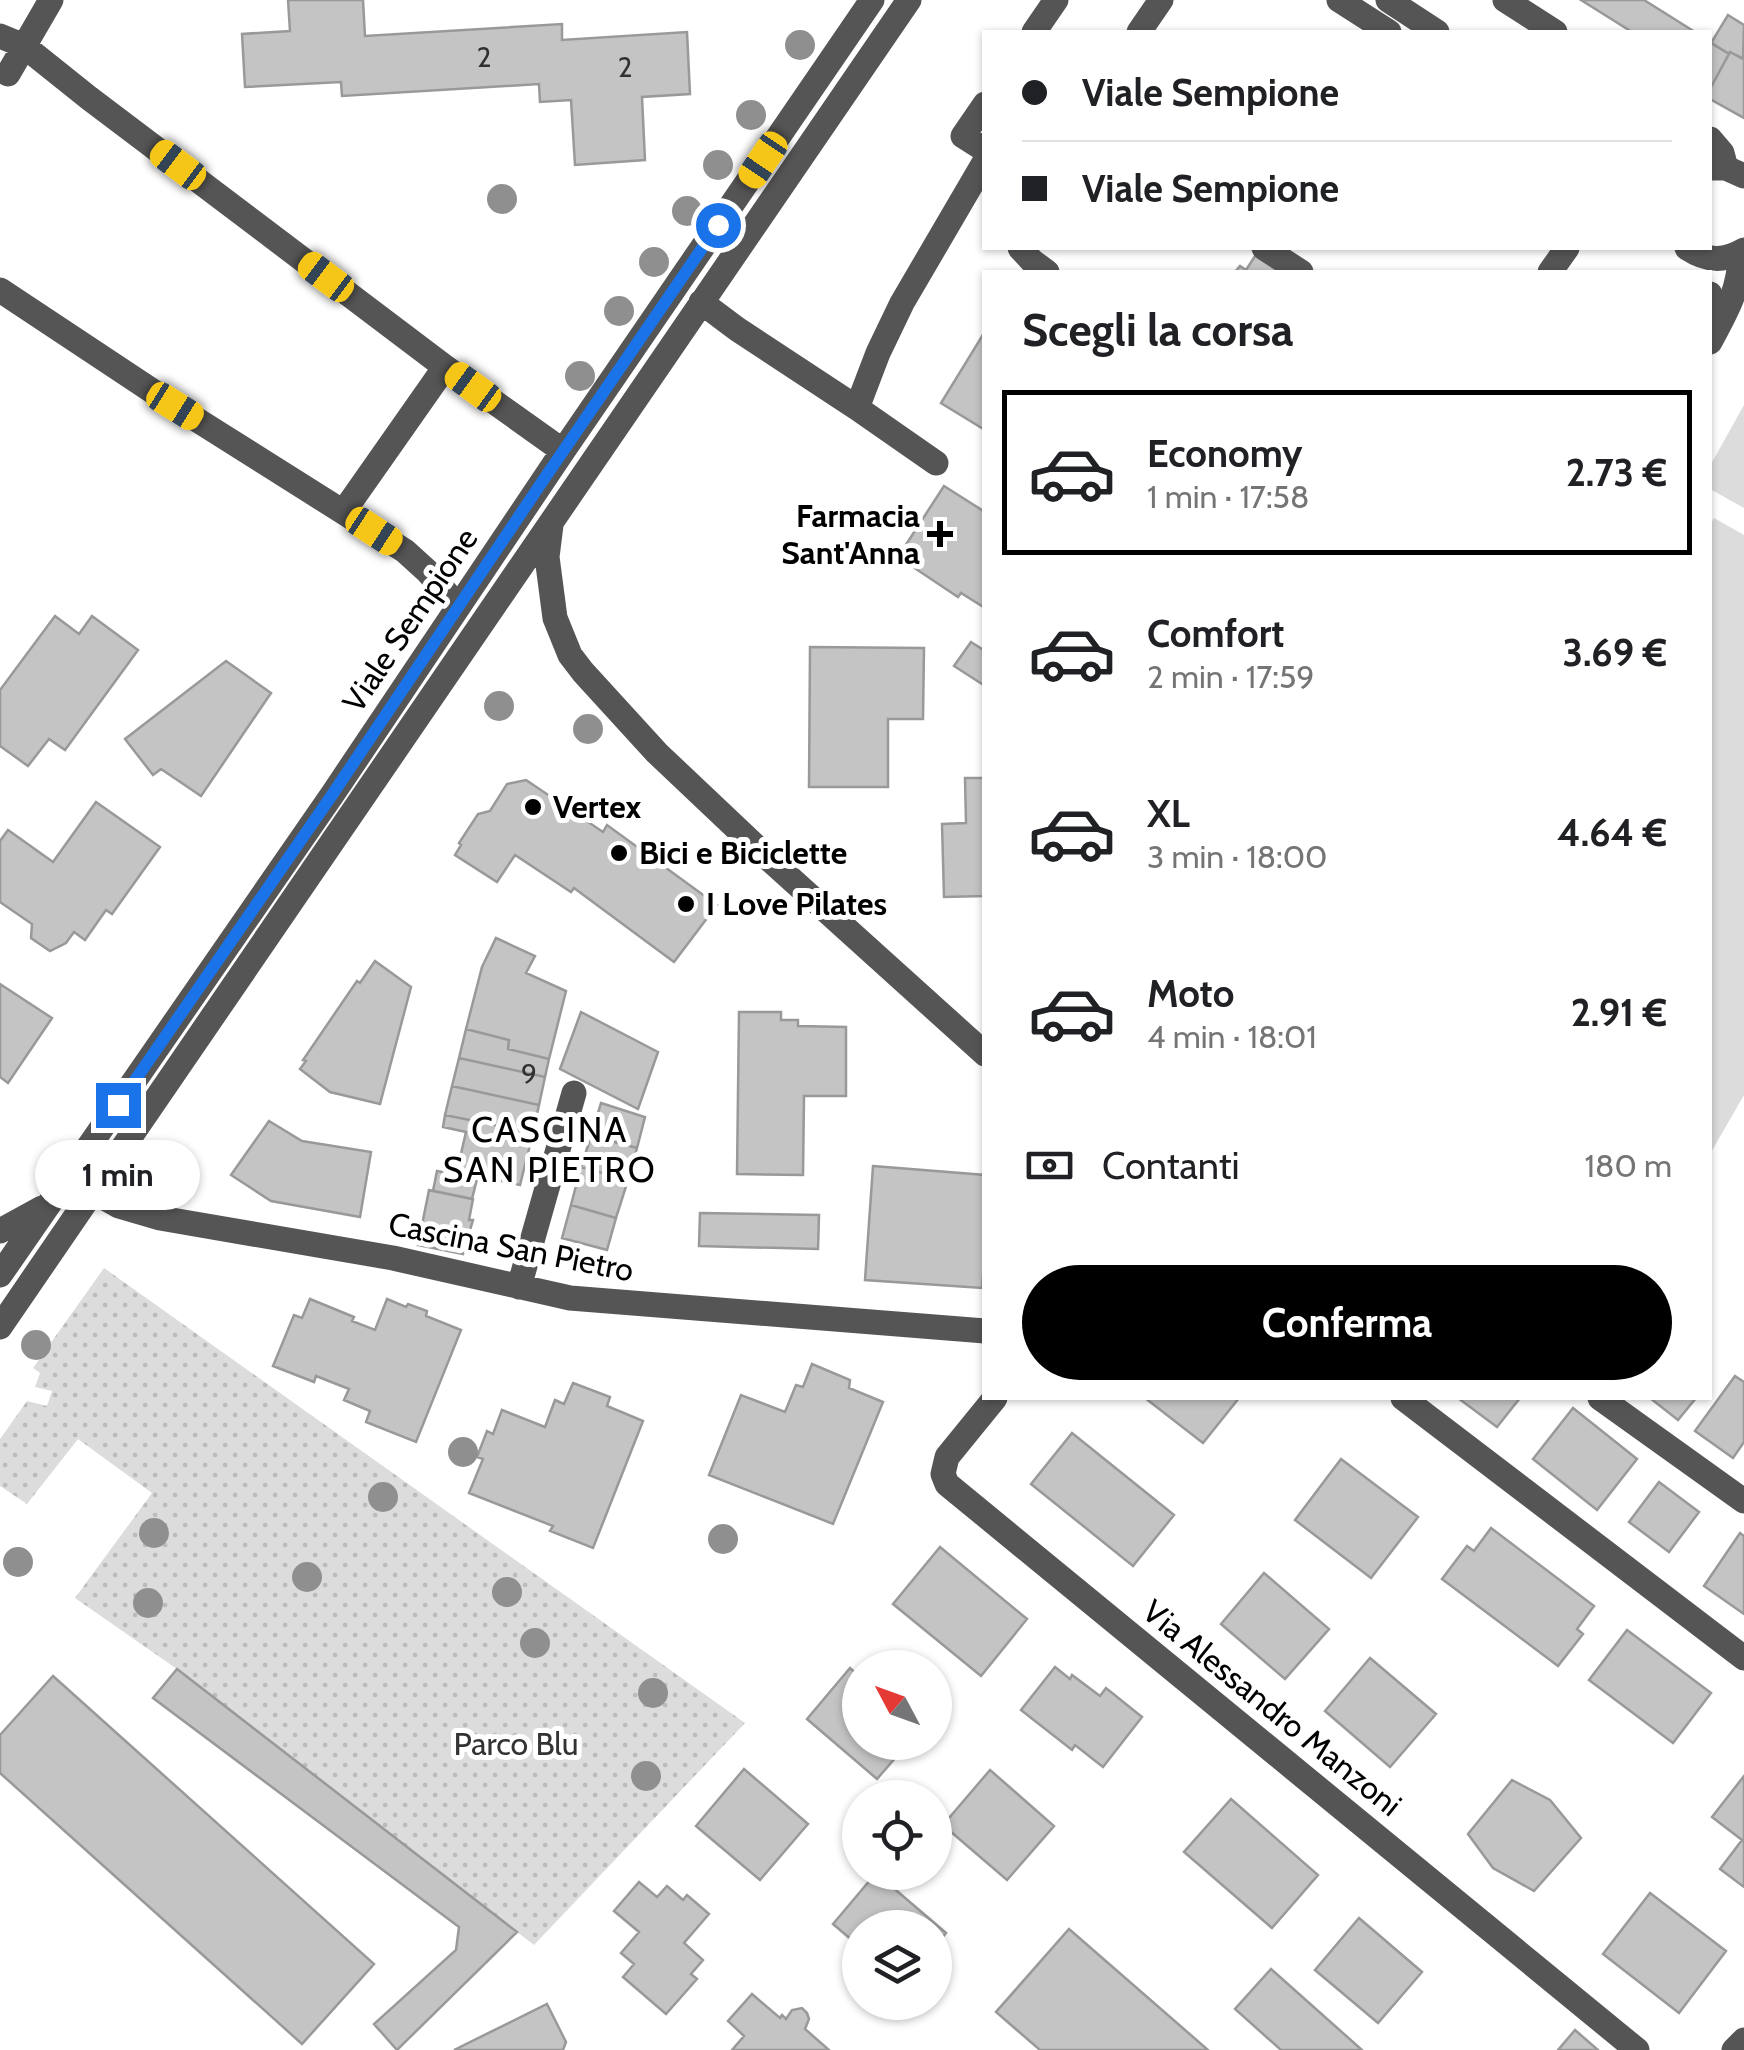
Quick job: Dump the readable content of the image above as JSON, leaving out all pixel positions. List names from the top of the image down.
{
  "streets": {
    "street": ["Viale Sempione", "Cascina San Pietro", "Via Alessandro Manzoni"]
  },
  "crossings": [
    ["Viale Sempione", "Cascina San Pietro"]
  ],
  "districts": ["CASCINA SAN PIETRO"],
  "parks": ["Parco Blu"],
  "places": {
    "health": ["Farmacia Sant'Anna"],
    "other": ["Vertex", "Bici e Biciclette", "I Love Pilates"]
  },
  "house_numbers": ["2", "2", "9"],
  "north": "top left",
  "page": {
    "banner": ["Viale Sempione", "Viale Sempione"],
    "heading": "Scegli la corsa",
    "list": [
      {
        "name": "Economy",
        "note": "1 min · 17:58",
        "value": "2.73 €"
      },
      {
        "name": "Comfort",
        "note": "2 min · 17:59",
        "value": "3.69 €"
      },
      {
        "name": "XL",
        "note": "3 min · 18:00",
        "value": "4.64 €"
      },
      {
        "name": "Moto",
        "note": "4 min · 18:01",
        "value": "2.91 €"
      }
    ],
    "pay": ["Contanti", "180 m"],
    "bubble": "1 min",
    "buttons": "Conferma"
  }
}
